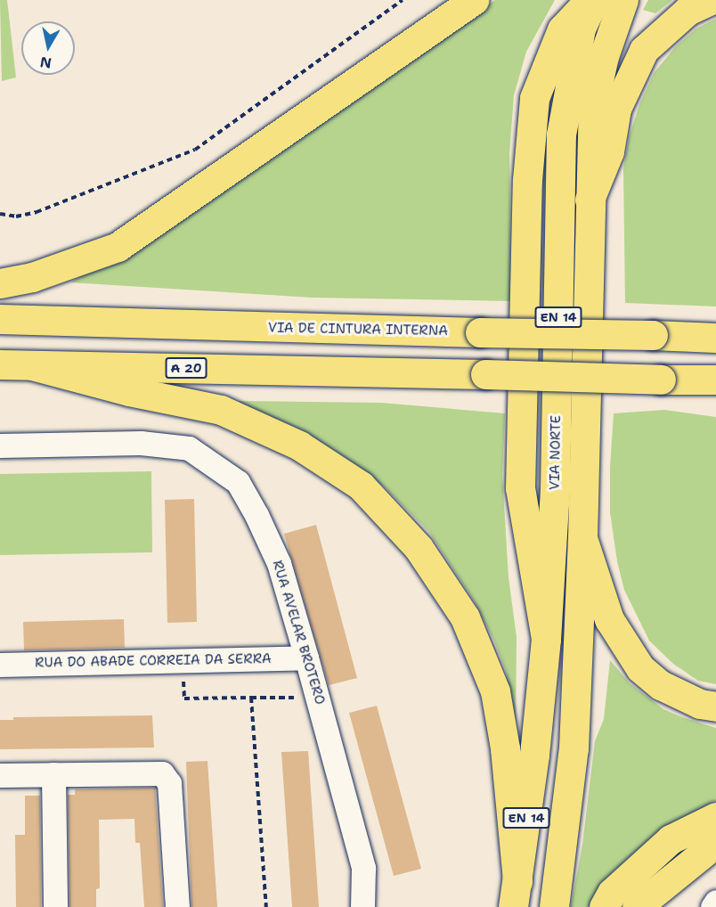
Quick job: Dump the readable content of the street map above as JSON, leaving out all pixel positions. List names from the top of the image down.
{
  "streets": {
    "highway": [
      "EN 14",
      "VIA DE CINTURA INTERNA",
      "A 20",
      "VIA NORTE"
    ],
    "street": ["RUA AVELAR BROTERO", "RUA DO ABADE CORREIA DA SERRA"]
  },
  "crossings": [
    ["RUA AVELAR BROTERO", "RUA DO ABADE CORREIA DA SERRA"]
  ],
  "north": "bottom"
}
